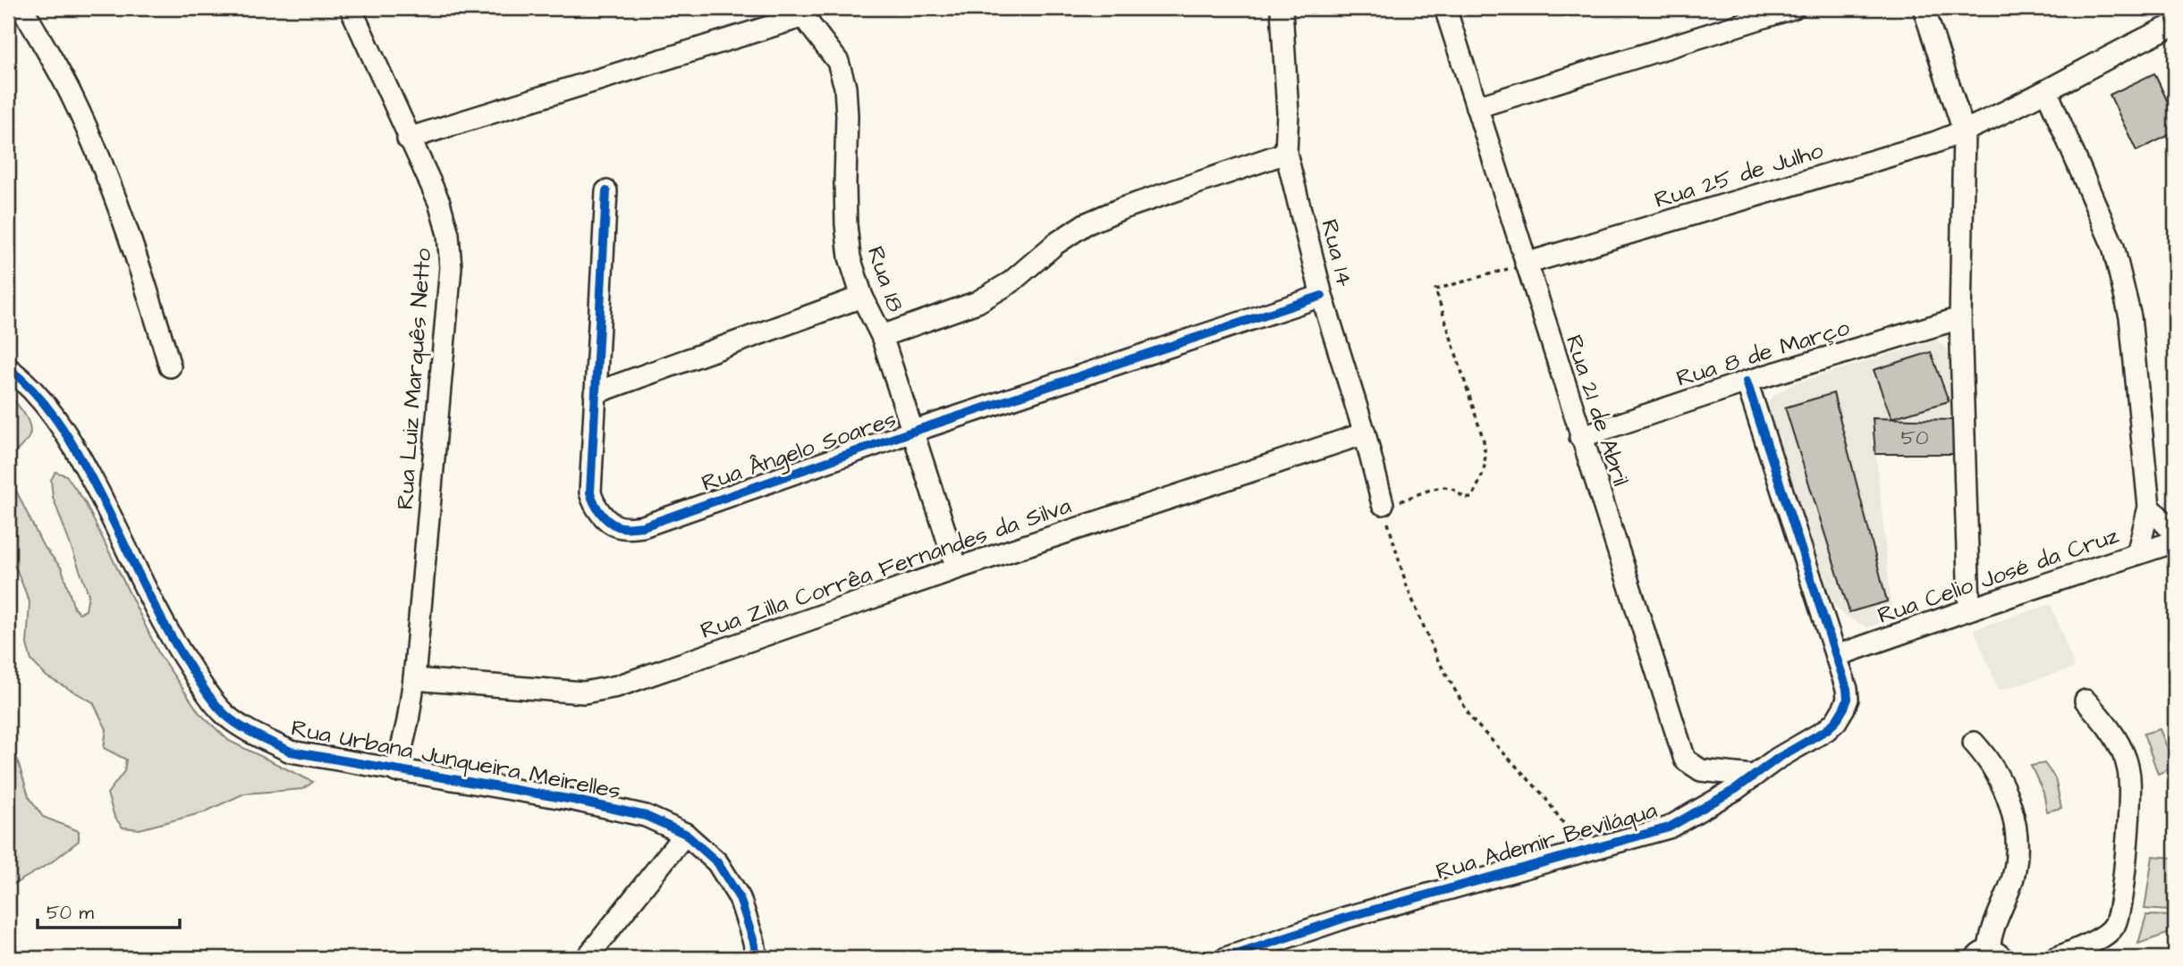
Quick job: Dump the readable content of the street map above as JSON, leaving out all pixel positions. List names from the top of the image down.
{
  "streets": {
    "street": [
      "Rua 25 de Julho",
      "Rua 14",
      "Rua 18",
      "Rua 8 de Março",
      "Rua Luiz Marquês Netto",
      "Rua 21 de Abril",
      "Rua Ângelo Soares",
      "Rua Zilla Corrêa Fernandes da Silva",
      "Rua Celio José da Cruz",
      "Rua Urbana Junqueira Meirelles",
      "Rua Ademir Beviláqua"
    ]
  },
  "crossings": [
    ["Rua 25 de Julho", "Rua 21 de Abril"],
    ["Rua 14", "Rua Ângelo Soares"],
    ["Rua 14", "Rua Zilla Corrêa Fernandes da Silva"],
    ["Rua 18", "Rua Ângelo Soares"],
    ["Rua 18", "Rua Zilla Corrêa Fernandes da Silva"],
    ["Rua 8 de Março", "Rua 21 de Abril"],
    ["Rua 8 de Março", "Rua Ademir Beviláqua"],
    ["Rua Luiz Marquês Netto", "Rua Zilla Corrêa Fernandes da Silva"],
    ["Rua Luiz Marquês Netto", "Rua Urbana Junqueira Meirelles"],
    ["Rua 21 de Abril", "Rua Ademir Beviláqua"],
    ["Rua Celio José da Cruz", "Rua Ademir Beviláqua"]
  ],
  "house_numbers": ["50"],
  "scale_bar": "50 m"
}
